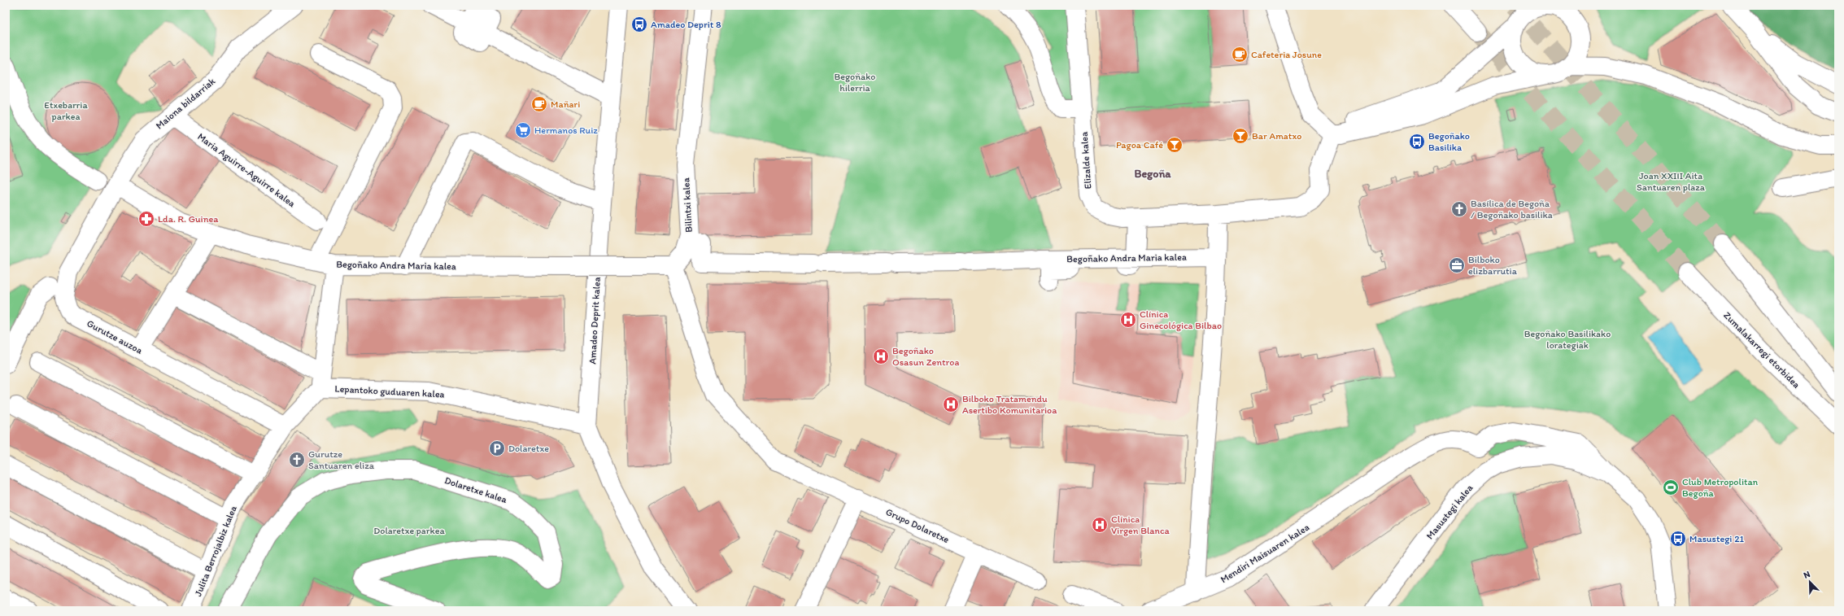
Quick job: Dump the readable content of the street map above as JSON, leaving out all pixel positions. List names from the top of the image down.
{
  "streets": {
    "street": [
      "Maiona bildarriak",
      "Elizalde kalea",
      "Maria Aguirre-Aguirre kalea",
      "Bilintxi kalea",
      "Begoñako Andra Maria kalea",
      "Amadeo Deprit kalea",
      "Gurutze auzoa",
      "Zumalakarregi etorbidea",
      "Lepantoko guduaren kalea",
      "Dolaretxe kalea",
      "Masustegi kalea",
      "Grupo Dolaretxe",
      "Julita Berrojalbiz kalea",
      "Mendiri Maisuaren kalea"
    ]
  },
  "crossings": [
    ["Maiona bildarriak", "Begoñako Andra Maria kalea"],
    ["Maiona bildarriak", "Gurutze auzoa"],
    ["Bilintxi kalea", "Begoñako Andra Maria kalea"],
    ["Bilintxi kalea", "Grupo Dolaretxe"],
    ["Begoñako Andra Maria kalea", "Gurutze auzoa"],
    ["Begoñako Andra Maria kalea", "Grupo Dolaretxe"],
    ["Amadeo Deprit kalea", "Lepantoko guduaren kalea"],
    ["Gurutze auzoa", "Lepantoko guduaren kalea"],
    ["Gurutze auzoa", "Julita Berrojalbiz kalea"],
    ["Lepantoko guduaren kalea", "Julita Berrojalbiz kalea"]
  ],
  "districts": ["Begoña"],
  "parks": [
    "Begoñako hilerria",
    "Etxebarria parkea",
    "Joan XXIII Aita Santuaren plaza",
    "Begoñako Basilikako lorategiak",
    "Dolaretxe parkea"
  ],
  "places": {
    "bus stop": ["Amadeo Deprit 8", "Begoñako Basilika", "Masustegi 21"],
    "cafe": ["Cafeteria Josune", "Mañari"],
    "supermarket": ["Hermanos Ruiz"],
    "bar": ["Bar Amatxo", "Pagoa Café"],
    "church": ["Basílica de Begoña / Begoñako basilika", "Gurutze Santuaren eliza"],
    "pharmacy": ["Lda. R. Guinea"],
    "office": ["Bilboko elizbarrutia"],
    "hospital": [
      "Clínica Ginecológica Bilbao",
      "Begoñako Osasun Zentroa",
      "Bilboko Tratamendu Asertibo Komunitarioa",
      "Clínica Virgen Blanca"
    ],
    "parking": ["Dolaretxe"],
    "sports": ["Club Metropolitan Begoña"]
  },
  "north": "top left"
}
